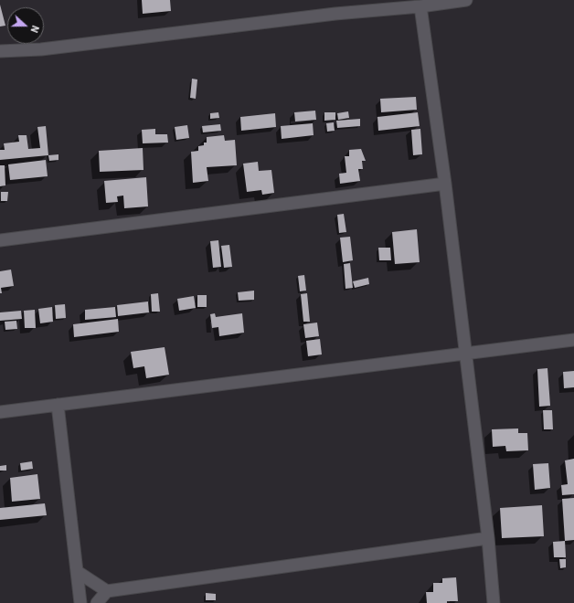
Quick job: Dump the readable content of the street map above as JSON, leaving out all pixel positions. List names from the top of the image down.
{
  "north": "right"
}
